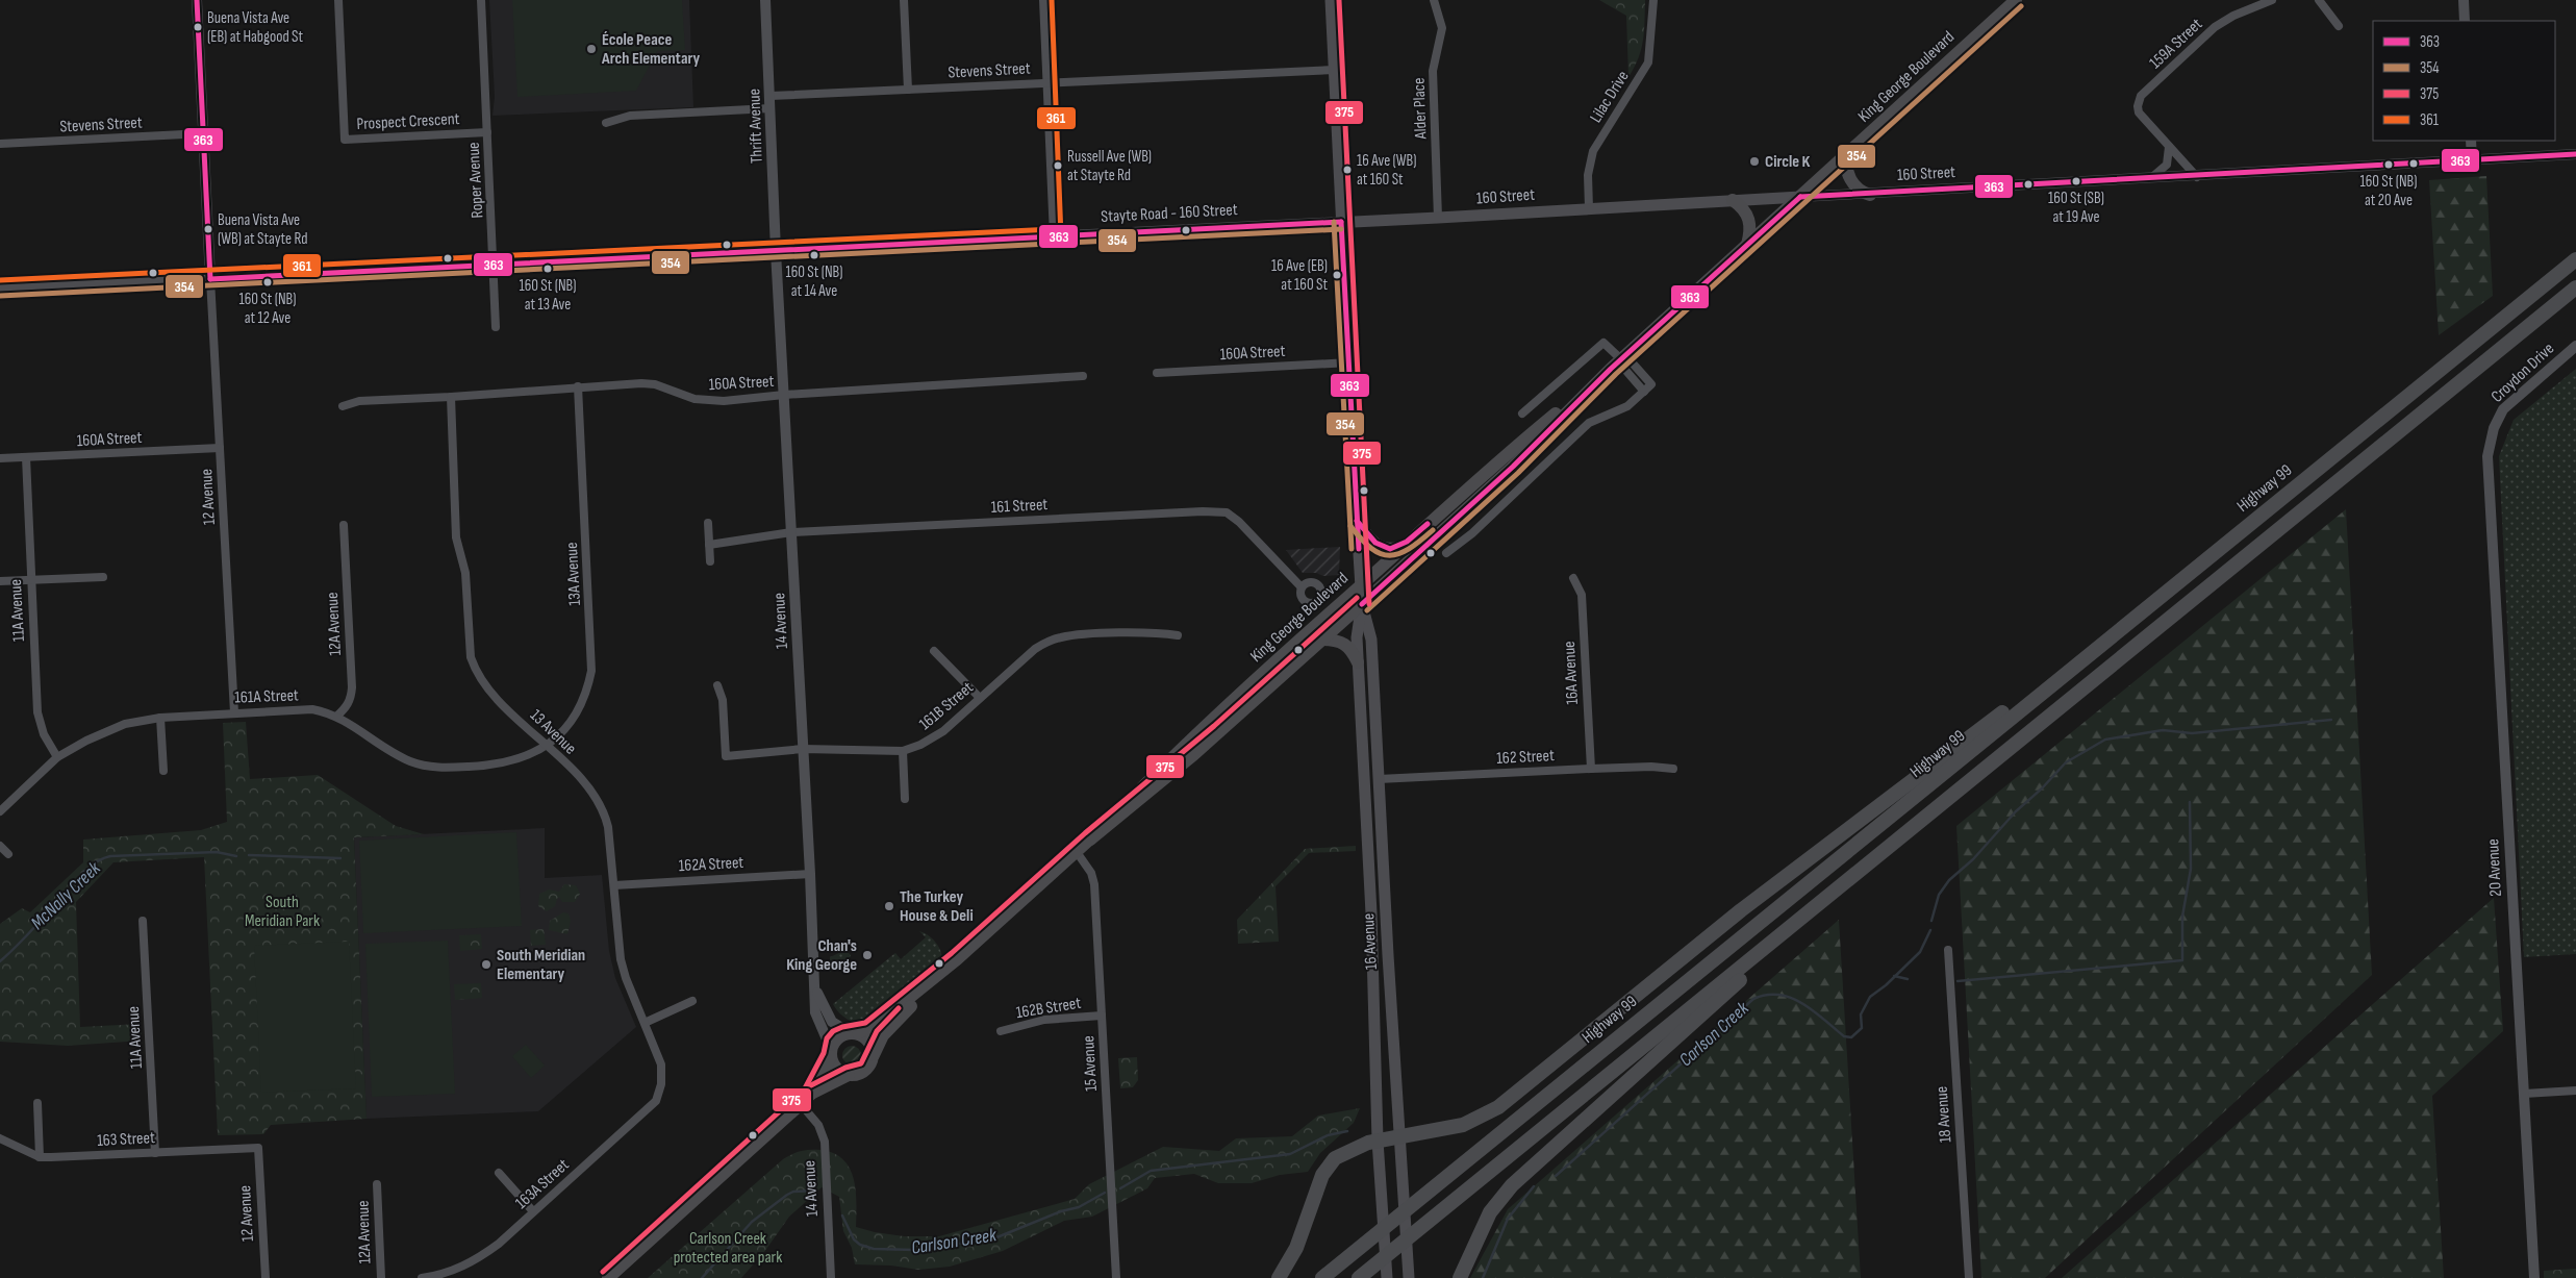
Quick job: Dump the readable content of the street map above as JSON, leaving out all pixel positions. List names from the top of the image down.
{
  "streets": {
    "highway": ["Highway 99"],
    "main road": [
      "King George Boulevard",
      "160 Street",
      "Stayte Road - 160 Street",
      "16 Avenue"
    ],
    "street": [
      "159A Street",
      "Stevens Street",
      "Lilac Drive",
      "Alder Place",
      "Prospect Crescent",
      "Thrift Avenue",
      "Roper Avenue",
      "160A Street",
      "Croydon Drive",
      "12 Avenue",
      "161 Street",
      "13A Avenue",
      "11A Avenue",
      "14 Avenue",
      "12A Avenue",
      "16A Avenue",
      "161A Street",
      "161B Street",
      "13 Avenue",
      "162 Street",
      "162A Street",
      "20 Avenue",
      "162B Street",
      "15 Avenue",
      "18 Avenue",
      "163 Street",
      "163A Street"
    ]
  },
  "crossings": [
    ["Stevens Street", "Thrift Avenue"],
    ["Stevens Street", "16 Avenue"],
    ["King George Boulevard", "160 Street"],
    ["King George Boulevard", "14 Avenue"],
    ["King George Boulevard", "16 Avenue"],
    ["King George Boulevard", "15 Avenue"],
    ["Lilac Drive", "160 Street"],
    ["Alder Place", "160 Street"],
    ["Prospect Crescent", "Roper Avenue"],
    ["Thrift Avenue", "Stayte Road - 160 Street"],
    ["Thrift Avenue", "14 Avenue"],
    ["160 Street", "Stayte Road - 160 Street"],
    ["160 Street", "16 Avenue"],
    ["Roper Avenue", "Stayte Road - 160 Street"],
    ["Stayte Road - 160 Street", "12 Avenue"],
    ["Stayte Road - 160 Street", "14 Avenue"],
    ["Stayte Road - 160 Street", "16 Avenue"],
    ["160A Street", "12 Avenue"],
    ["160A Street", "13A Avenue"],
    ["160A Street", "11A Avenue"],
    ["160A Street", "14 Avenue"],
    ["160A Street", "13 Avenue"],
    ["160A Street", "16 Avenue"],
    ["Croydon Drive", "20 Avenue"],
    ["12 Avenue", "161A Street"],
    ["12 Avenue", "163 Street"],
    ["161 Street", "14 Avenue"],
    ["13A Avenue", "161A Street"],
    ["13A Avenue", "13 Avenue"],
    ["11A Avenue", "161A Street"],
    ["11A Avenue", "163 Street"],
    ["14 Avenue", "161B Street"],
    ["14 Avenue", "162A Street"],
    ["12A Avenue", "161A Street"],
    ["16A Avenue", "162 Street"],
    ["161A Street", "13 Avenue"],
    ["13 Avenue", "162A Street"],
    ["13 Avenue", "163A Street"],
    ["162 Street", "16 Avenue"],
    ["162B Street", "15 Avenue"]
  ],
  "water": ["McNally Creek", "Carlson Creek"],
  "parks": ["South Meridian Park", "Carlson Creek protected area park"],
  "places": [
    "Buena Vista Ave (EB) at Habgood St",
    "École Peace Arch Elementary",
    "Circle K",
    "160 St (NB) at 20 Ave",
    "Russell Ave (WB) at Stayte Rd",
    "16 Ave (WB) at 160 St",
    "160 St (SB) at 19 Ave",
    "Buena Vista Ave (WB) at Stayte Rd",
    "160 St (NB) at 14 Ave",
    "160 St (NB) at 13 Ave",
    "16 Ave (EB) at 160 St",
    "160 St (NB) at 12 Ave",
    "The Turkey House & Deli",
    "Chan's King George",
    "South Meridian Elementary"
  ],
  "lines": [
    "transit line 363",
    "transit line 375",
    "transit line 361",
    "transit line 354"
  ],
  "legend": [
    "363",
    "354",
    "375",
    "361"
  ]
}
